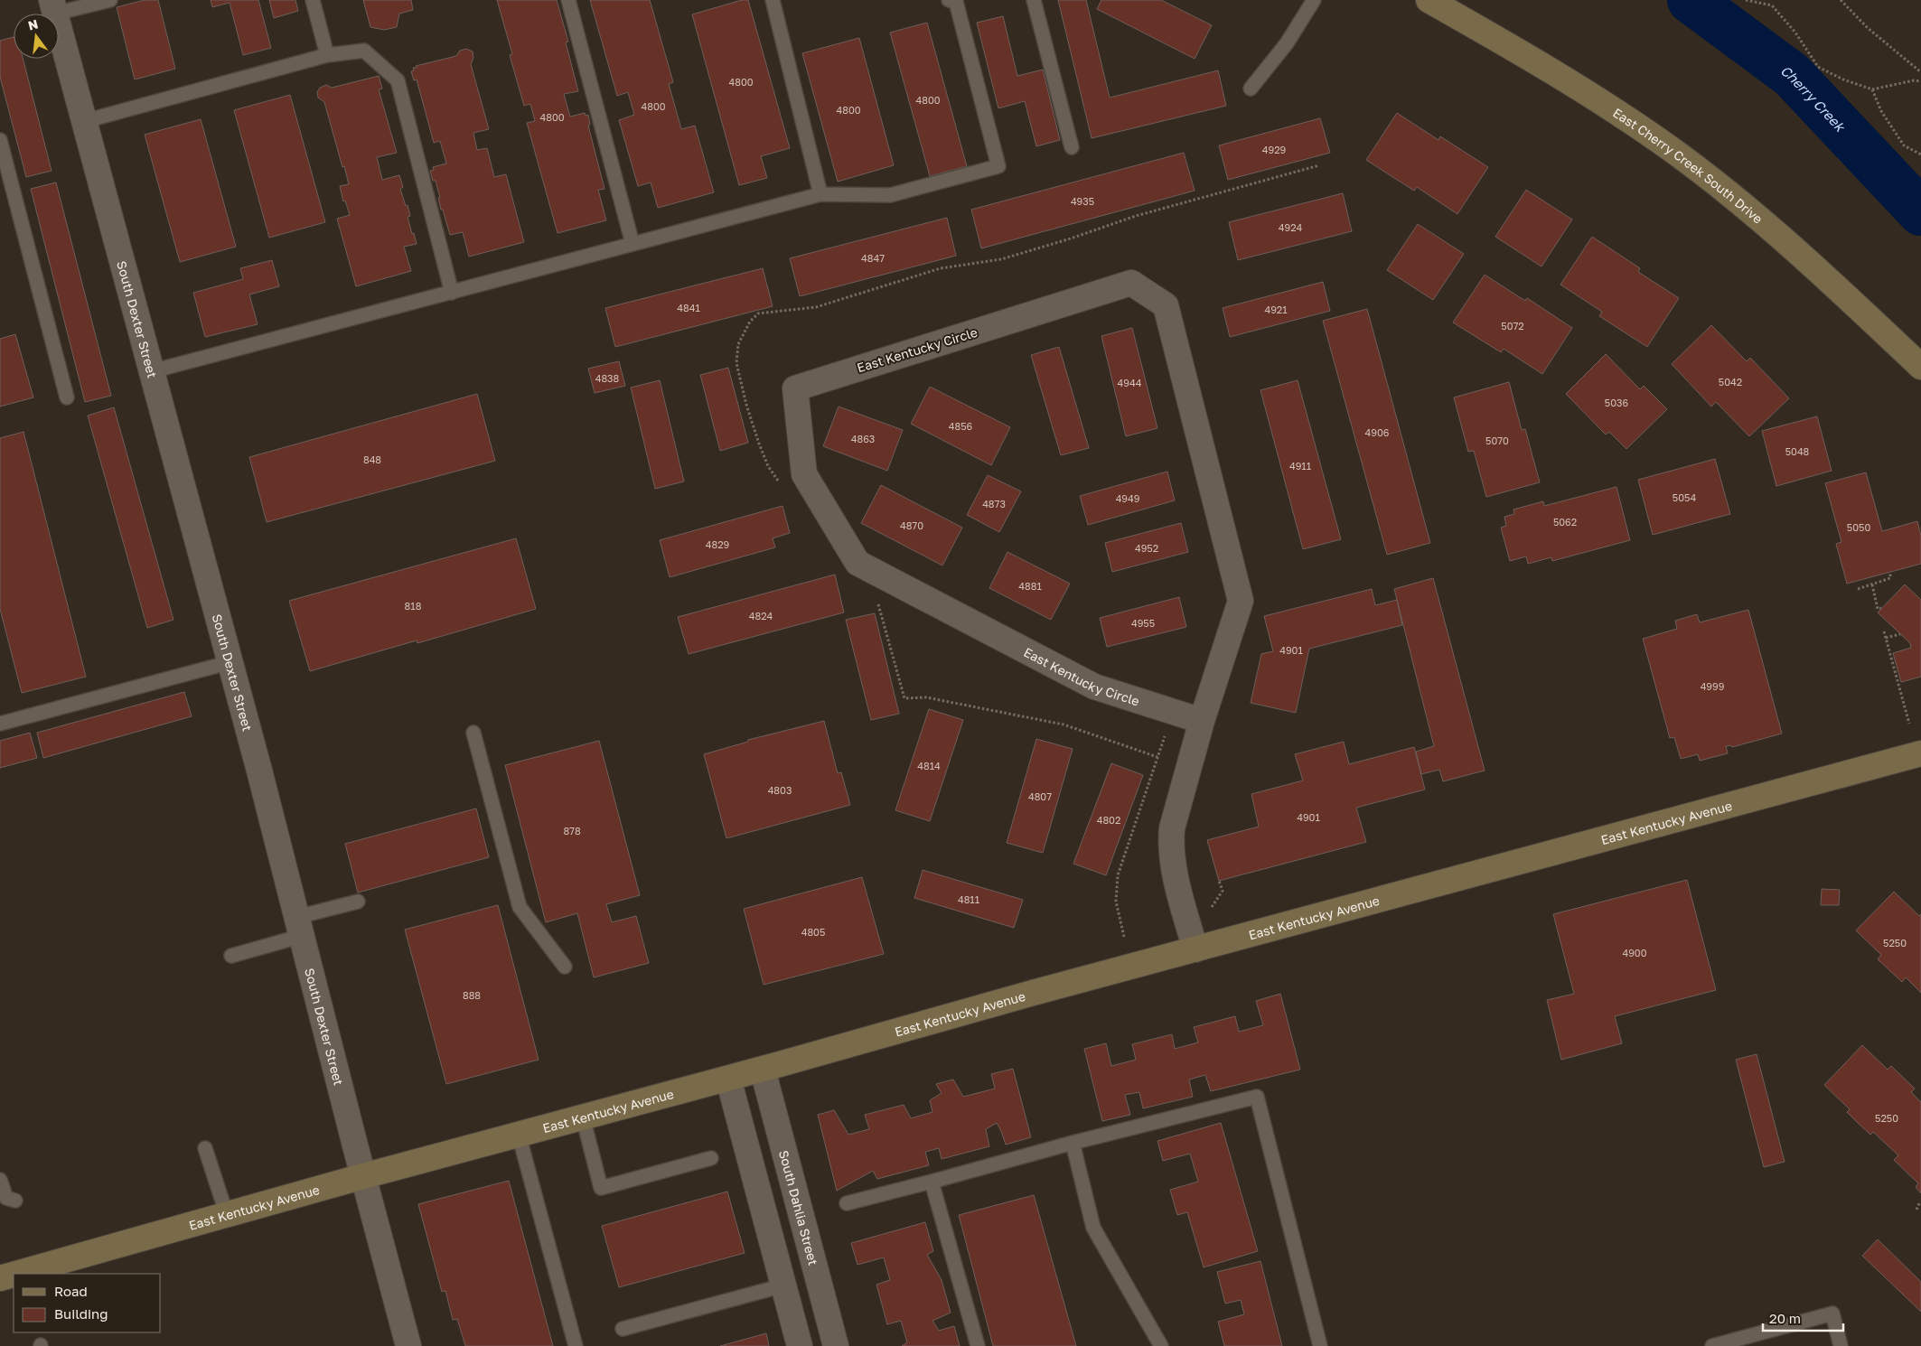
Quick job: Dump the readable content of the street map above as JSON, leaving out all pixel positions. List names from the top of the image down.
{
  "streets": {
    "street": [
      "East Cherry Creek South Drive",
      "South Dexter Street",
      "East Kentucky Circle",
      "East Kentucky Avenue",
      "South Dahlia Street"
    ]
  },
  "crossings": [
    ["South Dexter Street", "East Kentucky Avenue"],
    ["East Kentucky Circle", "East Kentucky Avenue"],
    ["East Kentucky Avenue", "South Dahlia Street"]
  ],
  "water": ["Cherry Creek"],
  "house_numbers": [
    "4800",
    "4800",
    "4800",
    "4800",
    "4800",
    "4929",
    "4935",
    "4924",
    "4847",
    "4841",
    "4921",
    "5072",
    "4838",
    "5042",
    "4944",
    "5036",
    "4856",
    "4906",
    "4863",
    "5070",
    "5048",
    "848",
    "4911",
    "5054",
    "4949",
    "4873",
    "5062",
    "4870",
    "5050",
    "4829",
    "4952",
    "4881",
    "818",
    "4824",
    "4955",
    "4901",
    "4999",
    "4814",
    "4803",
    "4807",
    "4901",
    "4802",
    "878",
    "4811",
    "4805",
    "5250",
    "4900",
    "888",
    "5250"
  ],
  "legend": ["Road", "Building"],
  "scale_bar": "20 m",
  "north": "top"
}
